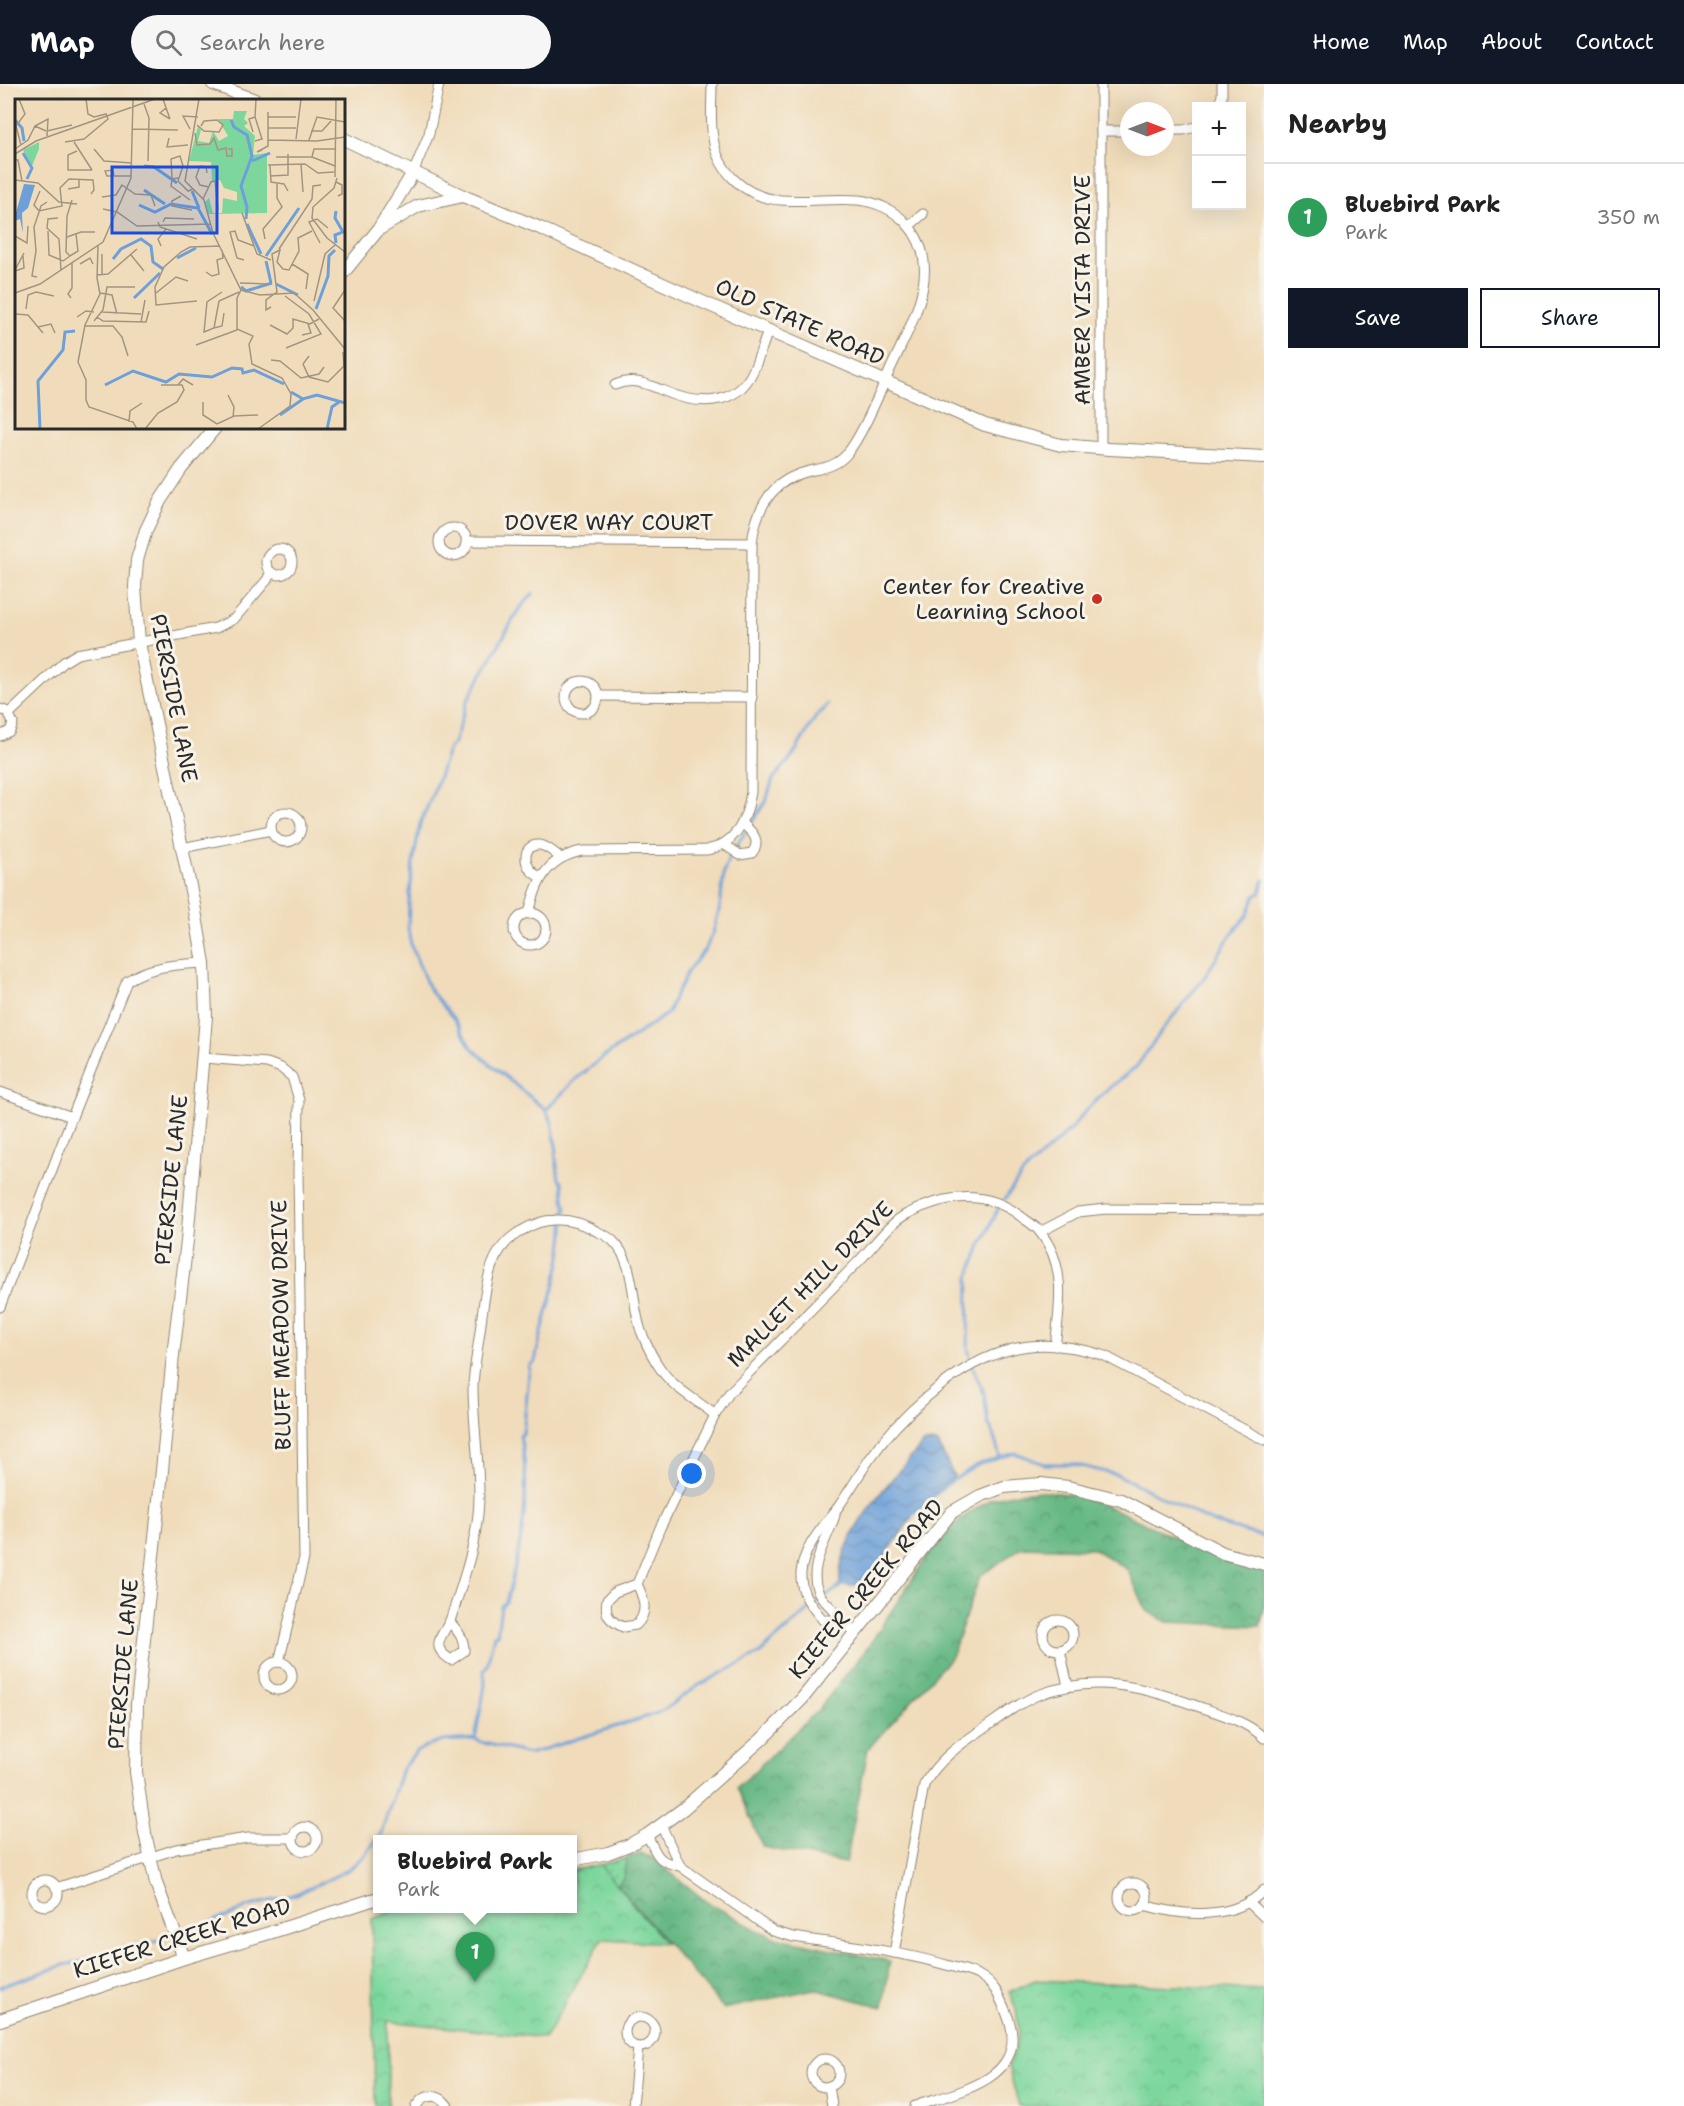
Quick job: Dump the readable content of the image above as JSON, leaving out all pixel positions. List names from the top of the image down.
{
  "streets": {
    "street": [
      "AMBER VISTA DRIVE",
      "OLD STATE ROAD",
      "DOVER WAY COURT",
      "PIERSIDE LANE",
      "MALLET HILL DRIVE",
      "BLUFF MEADOW DRIVE",
      "KIEFER CREEK ROAD"
    ]
  },
  "crossings": [
    ["AMBER VISTA DRIVE", "OLD STATE ROAD"],
    ["PIERSIDE LANE", "BLUFF MEADOW DRIVE"],
    ["PIERSIDE LANE", "KIEFER CREEK ROAD"]
  ],
  "places": ["Center for Creative Learning School"],
  "north": "right",
  "page": {
    "header": "Map",
    "search": "Search here",
    "nav": [
      "Home",
      "Map",
      "About",
      "Contact"
    ],
    "heading": "Nearby",
    "map_buttons": ["+", "−"],
    "list": [
      {
        "mark": "1",
        "name": "Bluebird Park",
        "note": "Park",
        "value": "350 m"
      }
    ],
    "buttons": ["Save", "Share"],
    "popup": ["Bluebird Park", "Park"],
    "pins": "1"
  }
}
